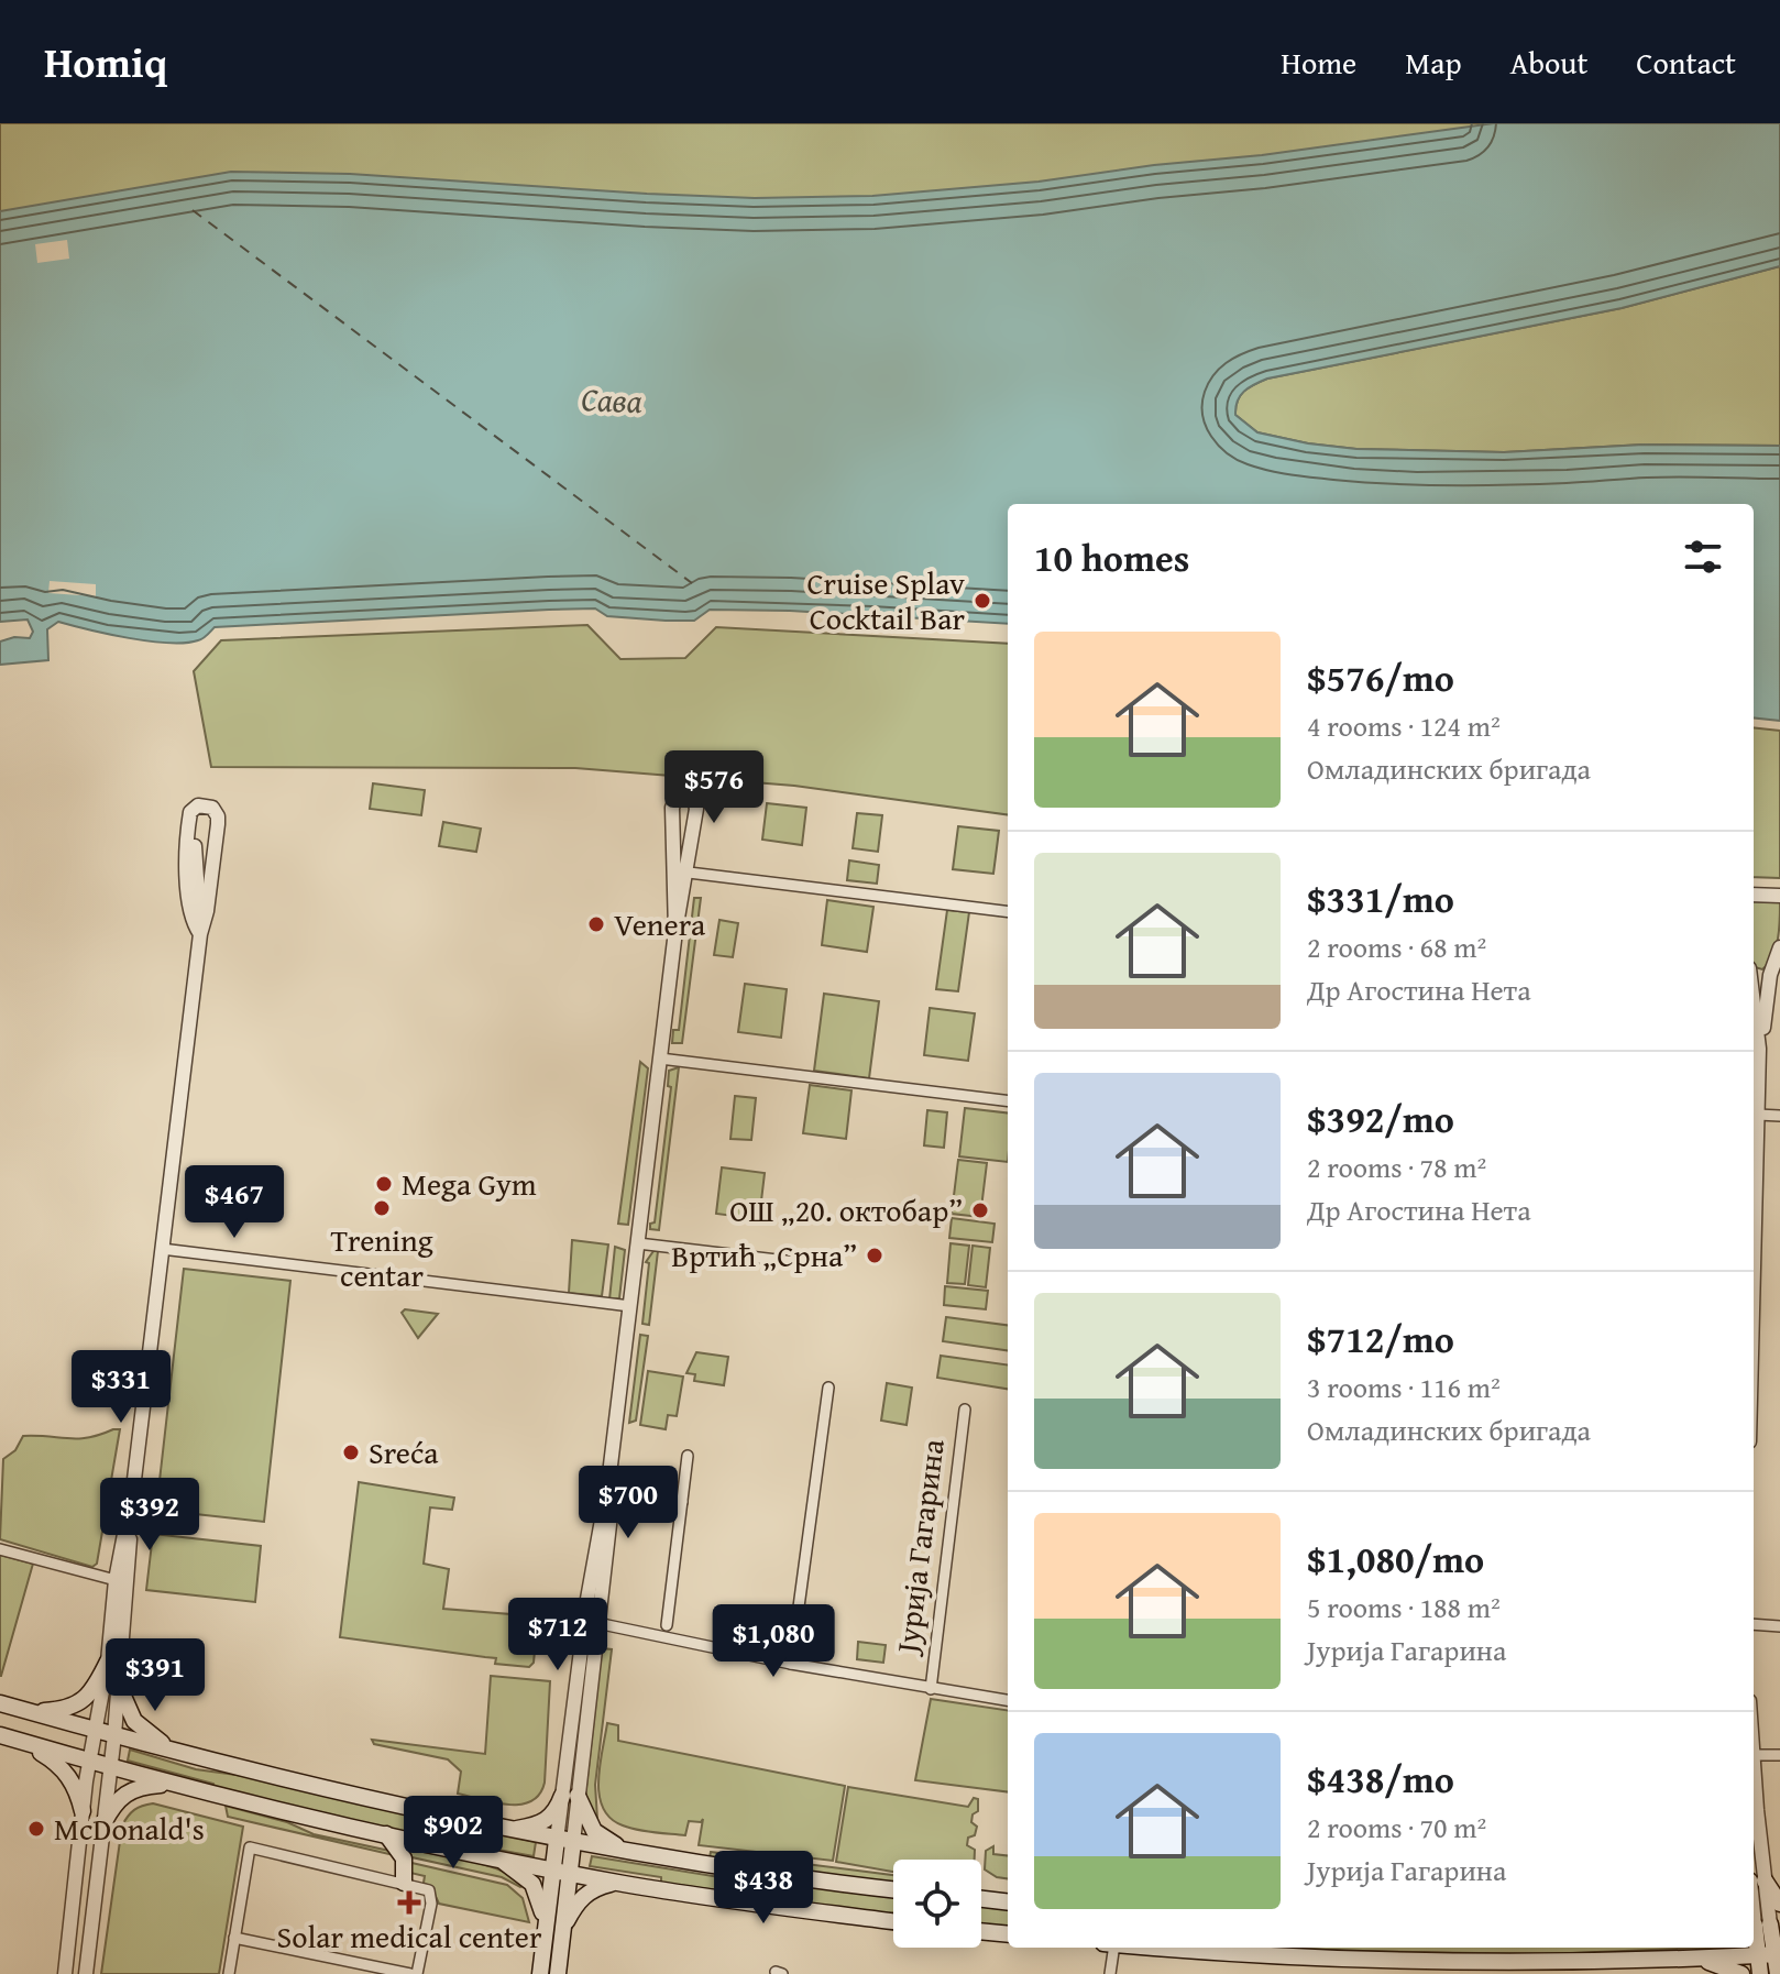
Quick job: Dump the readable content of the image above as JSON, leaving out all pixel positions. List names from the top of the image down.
{
  "streets": {
    "street": ["Јурија Гагарина"]
  },
  "water": ["Сава"],
  "places": {
    "other": [
      "Cruise Splav Cocktail Bar",
      "Venera",
      "Mega Gym",
      "Trening centar",
      "ОШ „20. октобар”",
      "Вртић „Срна”",
      "Sreća",
      "McDonald's"
    ],
    "health": ["Solar medical center"]
  },
  "page": {
    "header": "Homiq",
    "nav": [
      "Home",
      "Map",
      "About",
      "Contact"
    ],
    "heading": "10 homes",
    "list": [
      {
        "name": "$576/mo",
        "note": "4 rooms · 124 m² · Омладинских бригада"
      },
      {
        "name": "$331/mo",
        "note": "2 rooms · 68 m² · Др Агостина Нета"
      },
      {
        "name": "$392/mo",
        "note": "2 rooms · 78 m² · Др Агостина Нета"
      },
      {
        "name": "$712/mo",
        "note": "3 rooms · 116 m² · Омладинских бригада"
      },
      {
        "name": "$1,080/mo",
        "note": "5 rooms · 188 m² · Јурија Гагарина"
      },
      {
        "name": "$438/mo",
        "note": "2 rooms · 70 m² · Јурија Гагарина"
      }
    ],
    "price": [
      "$576",
      "$467",
      "$331",
      "$700",
      "$392",
      "$712",
      "$1,080",
      "$391",
      "$902",
      "$438"
    ]
  }
}
